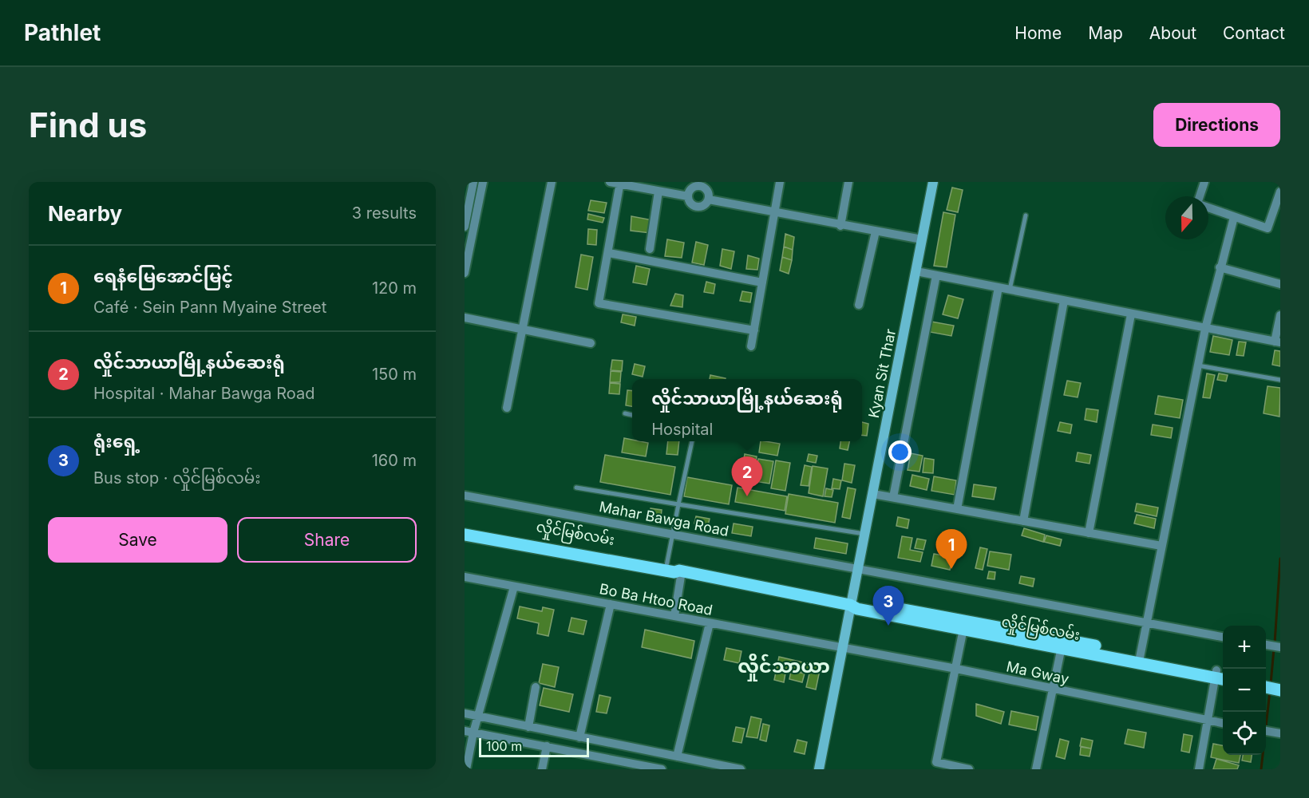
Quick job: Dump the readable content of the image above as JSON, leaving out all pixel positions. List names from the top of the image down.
{
  "streets": {
    "main road": ["Kyan Sit Thar", "လှိုင်မြစ်လမ်း"],
    "street": ["Mahar Bawga Road", "Bo Ba Htoo Road", "Ma Gway"]
  },
  "crossings": [
    ["Kyan Sit Thar", "Mahar Bawga Road"],
    ["Kyan Sit Thar", "လှိုင်မြစ်လမ်း"],
    ["Kyan Sit Thar", "Bo Ba Htoo Road"],
    ["Kyan Sit Thar", "Ma Gway"],
    ["Bo Ba Htoo Road", "Ma Gway"]
  ],
  "districts": ["လှိုင်သာယာ"],
  "scale_bar": "100 m",
  "north": "bottom",
  "page": {
    "header": "Pathlet",
    "nav": [
      "Home",
      "Map",
      "About",
      "Contact"
    ],
    "buttons": [
      "Directions",
      ["Save", "Share"]
    ],
    "title": "Find us",
    "heading": ["Nearby", "3 results"],
    "list": [
      {
        "mark": "1",
        "name": "ရေနံမြေအောင်မြင့်",
        "note": "Café · Sein Pann Myaine Street",
        "value": "120 m"
      },
      {
        "mark": "2",
        "name": "လှိုင်သာယာမြို့နယ်ဆေးရုံ",
        "note": "Hospital · Mahar Bawga Road",
        "value": "150 m"
      },
      {
        "mark": "3",
        "name": "ရုံးရှေ့",
        "note": "Bus stop · လှိုင်မြစ်လမ်း",
        "value": "160 m"
      }
    ],
    "popup": ["လှိုင်သာယာမြို့နယ်ဆေးရုံ", "Hospital"],
    "pins": ["2", "1", "3"],
    "map_buttons": ["+", "−"],
    "scale": "100 m"
  }
}
